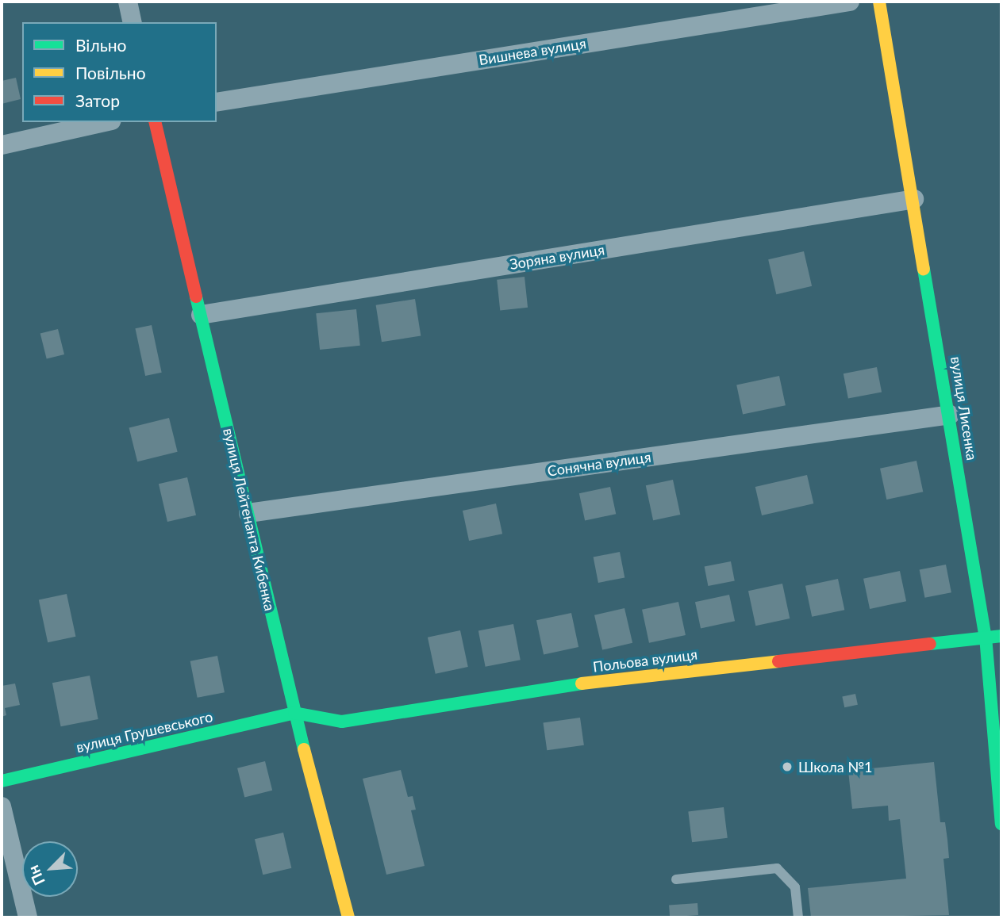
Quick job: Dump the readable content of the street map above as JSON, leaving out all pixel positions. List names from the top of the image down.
{
  "streets": {
    "street": [
      "Вишнева вулиця",
      "Зоряна вулиця",
      "вулиця Лисенка",
      "Сонячна вулиця",
      "вулиця Лейтенанта Кибенка",
      "Польова вулиця",
      "вулиця Грушевського"
    ]
  },
  "crossings": [
    ["Зоряна вулиця", "вулиця Лисенка"],
    ["Зоряна вулиця", "вулиця Лейтенанта Кибенка"],
    ["вулиця Лисенка", "Сонячна вулиця"],
    ["вулиця Лисенка", "Польова вулиця"],
    ["Сонячна вулиця", "вулиця Лейтенанта Кибенка"],
    ["вулиця Лейтенанта Кибенка", "Польова вулиця"],
    ["вулиця Лейтенанта Кибенка", "вулиця Грушевського"],
    ["Польова вулиця", "вулиця Грушевського"]
  ],
  "places": ["Школа №1"],
  "legend": ["Вільно", "Повільно", "Затор"],
  "north": "bottom left"
}
